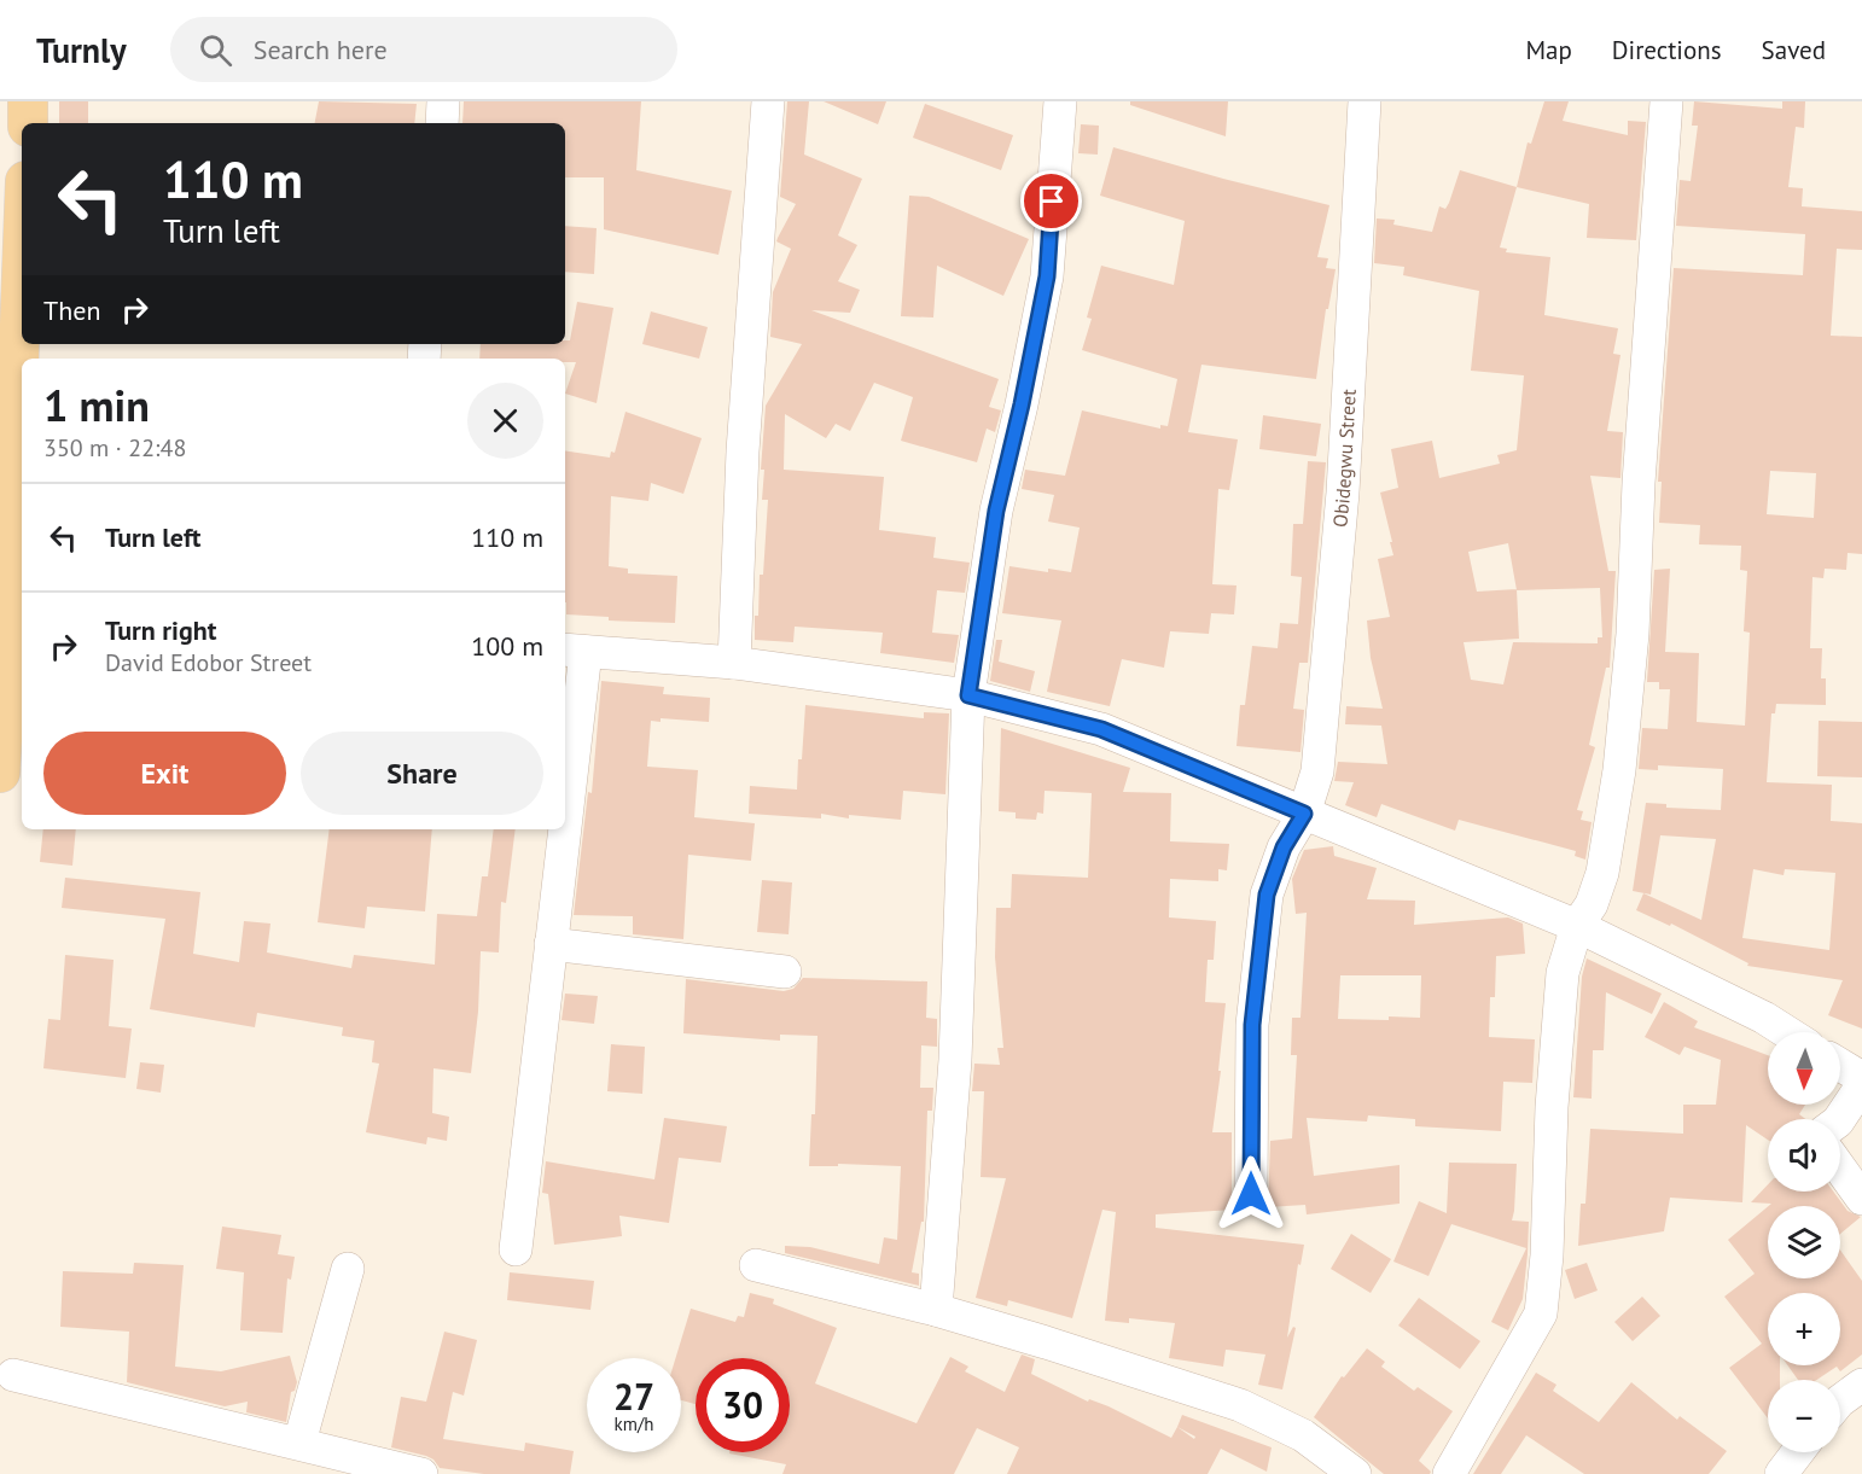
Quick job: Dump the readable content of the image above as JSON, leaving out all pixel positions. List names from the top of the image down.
{
  "streets": {
    "street": ["Obidegwu Street"]
  },
  "north": "bottom",
  "page": {
    "header": "Turnly",
    "search": "Search here",
    "nav": ["Map", "Directions", "Saved"],
    "turn": ["110 m", "Turn left"],
    "then": "Then",
    "heading": ["1 min", "350 m · 22:48"],
    "list": [
      {
        "name": "Turn left",
        "value": "110 m"
      },
      {
        "name": "Turn right",
        "note": "David Edobor Street",
        "value": "100 m"
      }
    ],
    "buttons": ["Exit", "Share"],
    "map_buttons": ["+", "−"],
    "speed": "27 km/h",
    "limit": "30"
  }
}
